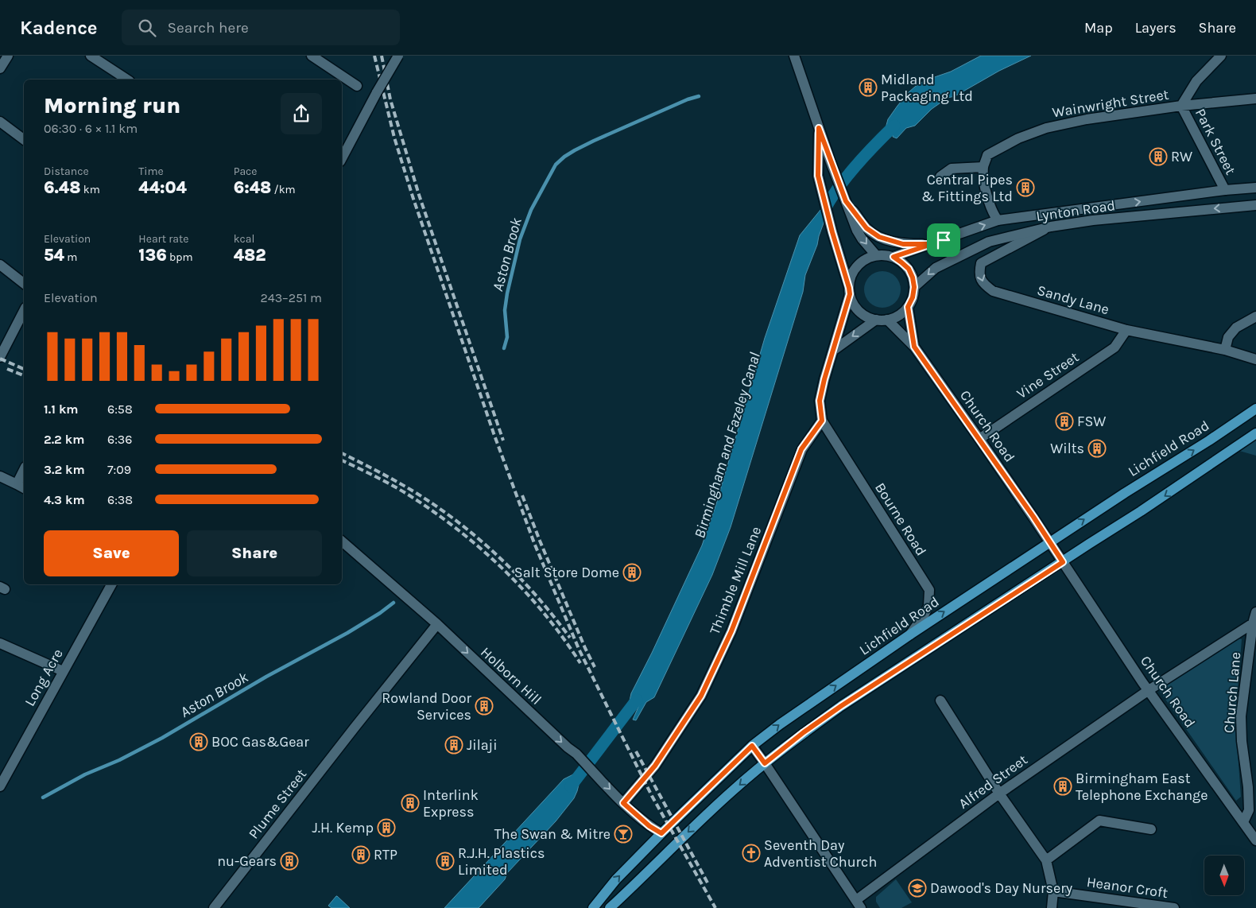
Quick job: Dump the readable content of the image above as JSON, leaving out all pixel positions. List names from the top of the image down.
{
  "streets": {
    "main road": ["Lichfield Road"],
    "street": [
      "Wainwright Street",
      "Park Street",
      "Lynton Road",
      "Sandy Lane",
      "Vine Street",
      "Church Road",
      "Bourne Road",
      "Thimble Mill Lane",
      "Holborn Hill",
      "Long Acre",
      "Church Lane",
      "Alfred Street",
      "Plume Street",
      "Heanor Croft"
    ]
  },
  "crossings": [
    ["Wainwright Street", "Park Street"],
    ["Park Street", "Lynton Road"],
    ["Lynton Road", "Sandy Lane"],
    ["Lynton Road", "Church Road"],
    ["Sandy Lane", "Vine Street"],
    ["Vine Street", "Church Road"],
    ["Church Road", "Lichfield Road"],
    ["Church Road", "Church Lane"],
    ["Church Road", "Alfred Street"],
    ["Lichfield Road", "Bourne Road"],
    ["Lichfield Road", "Holborn Hill"],
    ["Bourne Road", "Thimble Mill Lane"],
    ["Thimble Mill Lane", "Holborn Hill"],
    ["Holborn Hill", "Plume Street"],
    ["Church Lane", "Alfred Street"]
  ],
  "one_way": ["Holborn Hill"],
  "water": ["Aston Brook", "Birmingham and Fazeley Canal"],
  "places": {
    "building": [
      "Midland Packaging Ltd",
      "RW",
      "Central Pipes & Fittings Ltd",
      "FSW",
      "Wilts",
      "Salt Store Dome",
      "Rowland Door Services",
      "BOC Gas&Gear",
      "Jilaji",
      "Birmingham East Telephone Exchange",
      "Interlink Express",
      "J.H. Kemp",
      "RTP",
      "nu-Gears",
      "R.J.H. Plastics Limited"
    ],
    "bar": ["The Swan & Mitre"],
    "church": ["Seventh Day Adventist Church"],
    "school or university": ["Dawood's Day Nursery"]
  },
  "north": "bottom",
  "page": {
    "header": "Kadence",
    "search": "Search here",
    "nav": ["Map", "Layers", "Share"],
    "heading": ["Morning run", "06:30 · 6 × 1.1 km"],
    "stats": [
      ["Distance", "6.48 km"],
      ["Time", "44:04"],
      ["Pace", "6:48 /km"],
      ["Elevation", "54 m"],
      ["Heart rate", "136 bpm"],
      ["kcal", "482"]
    ],
    "chart": ["Elevation", "243–251 m"],
    "list": [
      {
        "name": "1.1 km",
        "note": "6:58"
      },
      {
        "name": "2.2 km",
        "note": "6:36"
      },
      {
        "name": "3.2 km",
        "note": "7:09"
      },
      {
        "name": "4.3 km",
        "note": "6:38"
      }
    ],
    "buttons": ["Save", "Share"]
  }
}
